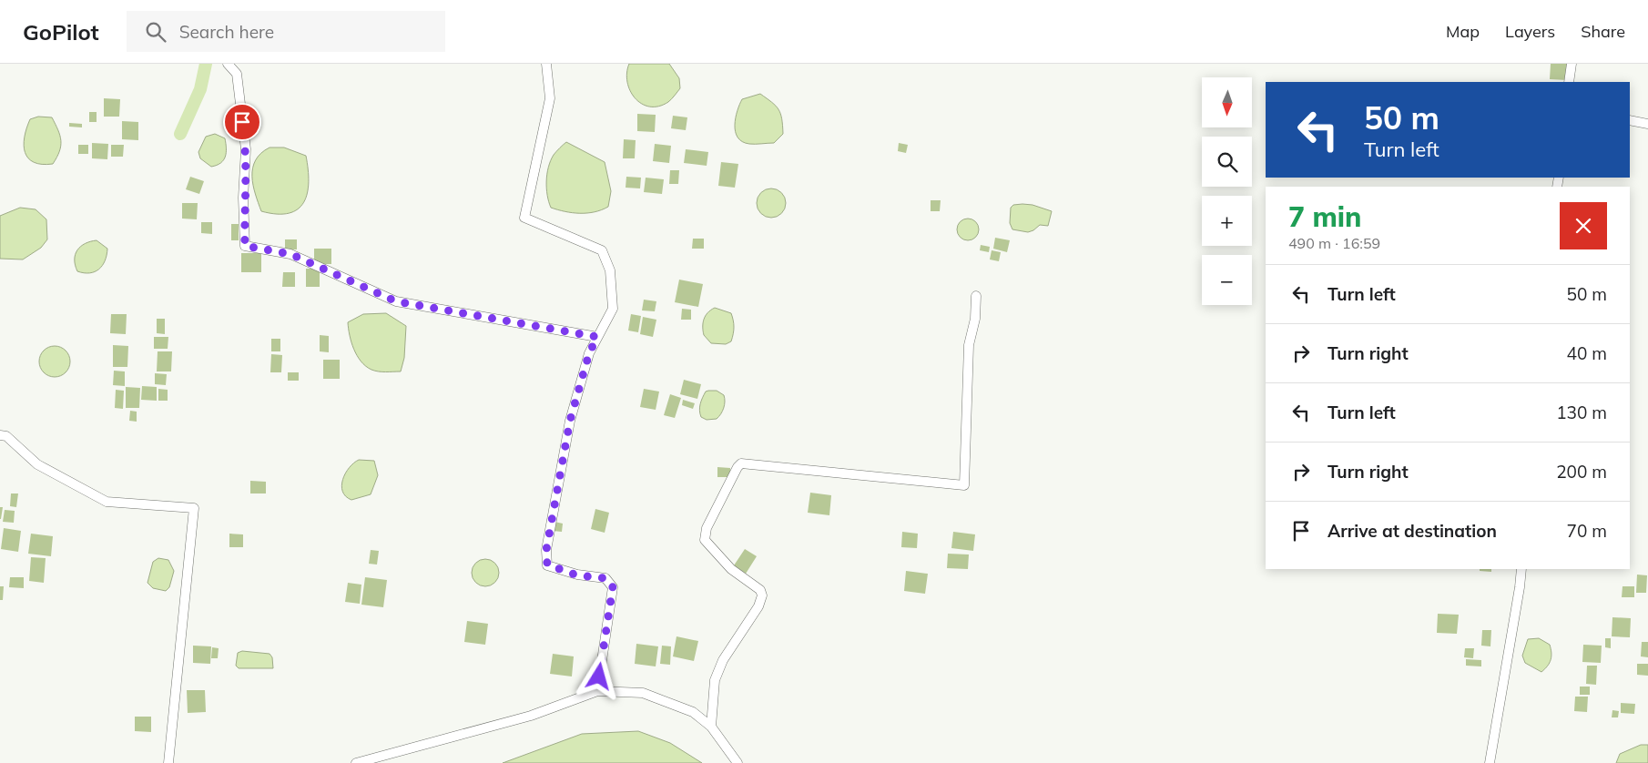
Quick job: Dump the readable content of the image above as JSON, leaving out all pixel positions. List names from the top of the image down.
{
  "north": "bottom",
  "page": {
    "header": "GoPilot",
    "search": "Search here",
    "nav": ["Map", "Layers", "Share"],
    "map_buttons": ["+", "−"],
    "turn": ["50 m", "Turn left"],
    "heading": ["7 min", "490 m · 16:59"],
    "list": [
      {
        "name": "Turn left",
        "value": "50 m"
      },
      {
        "name": "Turn right",
        "value": "40 m"
      },
      {
        "name": "Turn left",
        "value": "130 m"
      },
      {
        "name": "Turn right",
        "value": "200 m"
      },
      {
        "name": "Arrive at destination",
        "value": "70 m"
      }
    ]
  }
}
